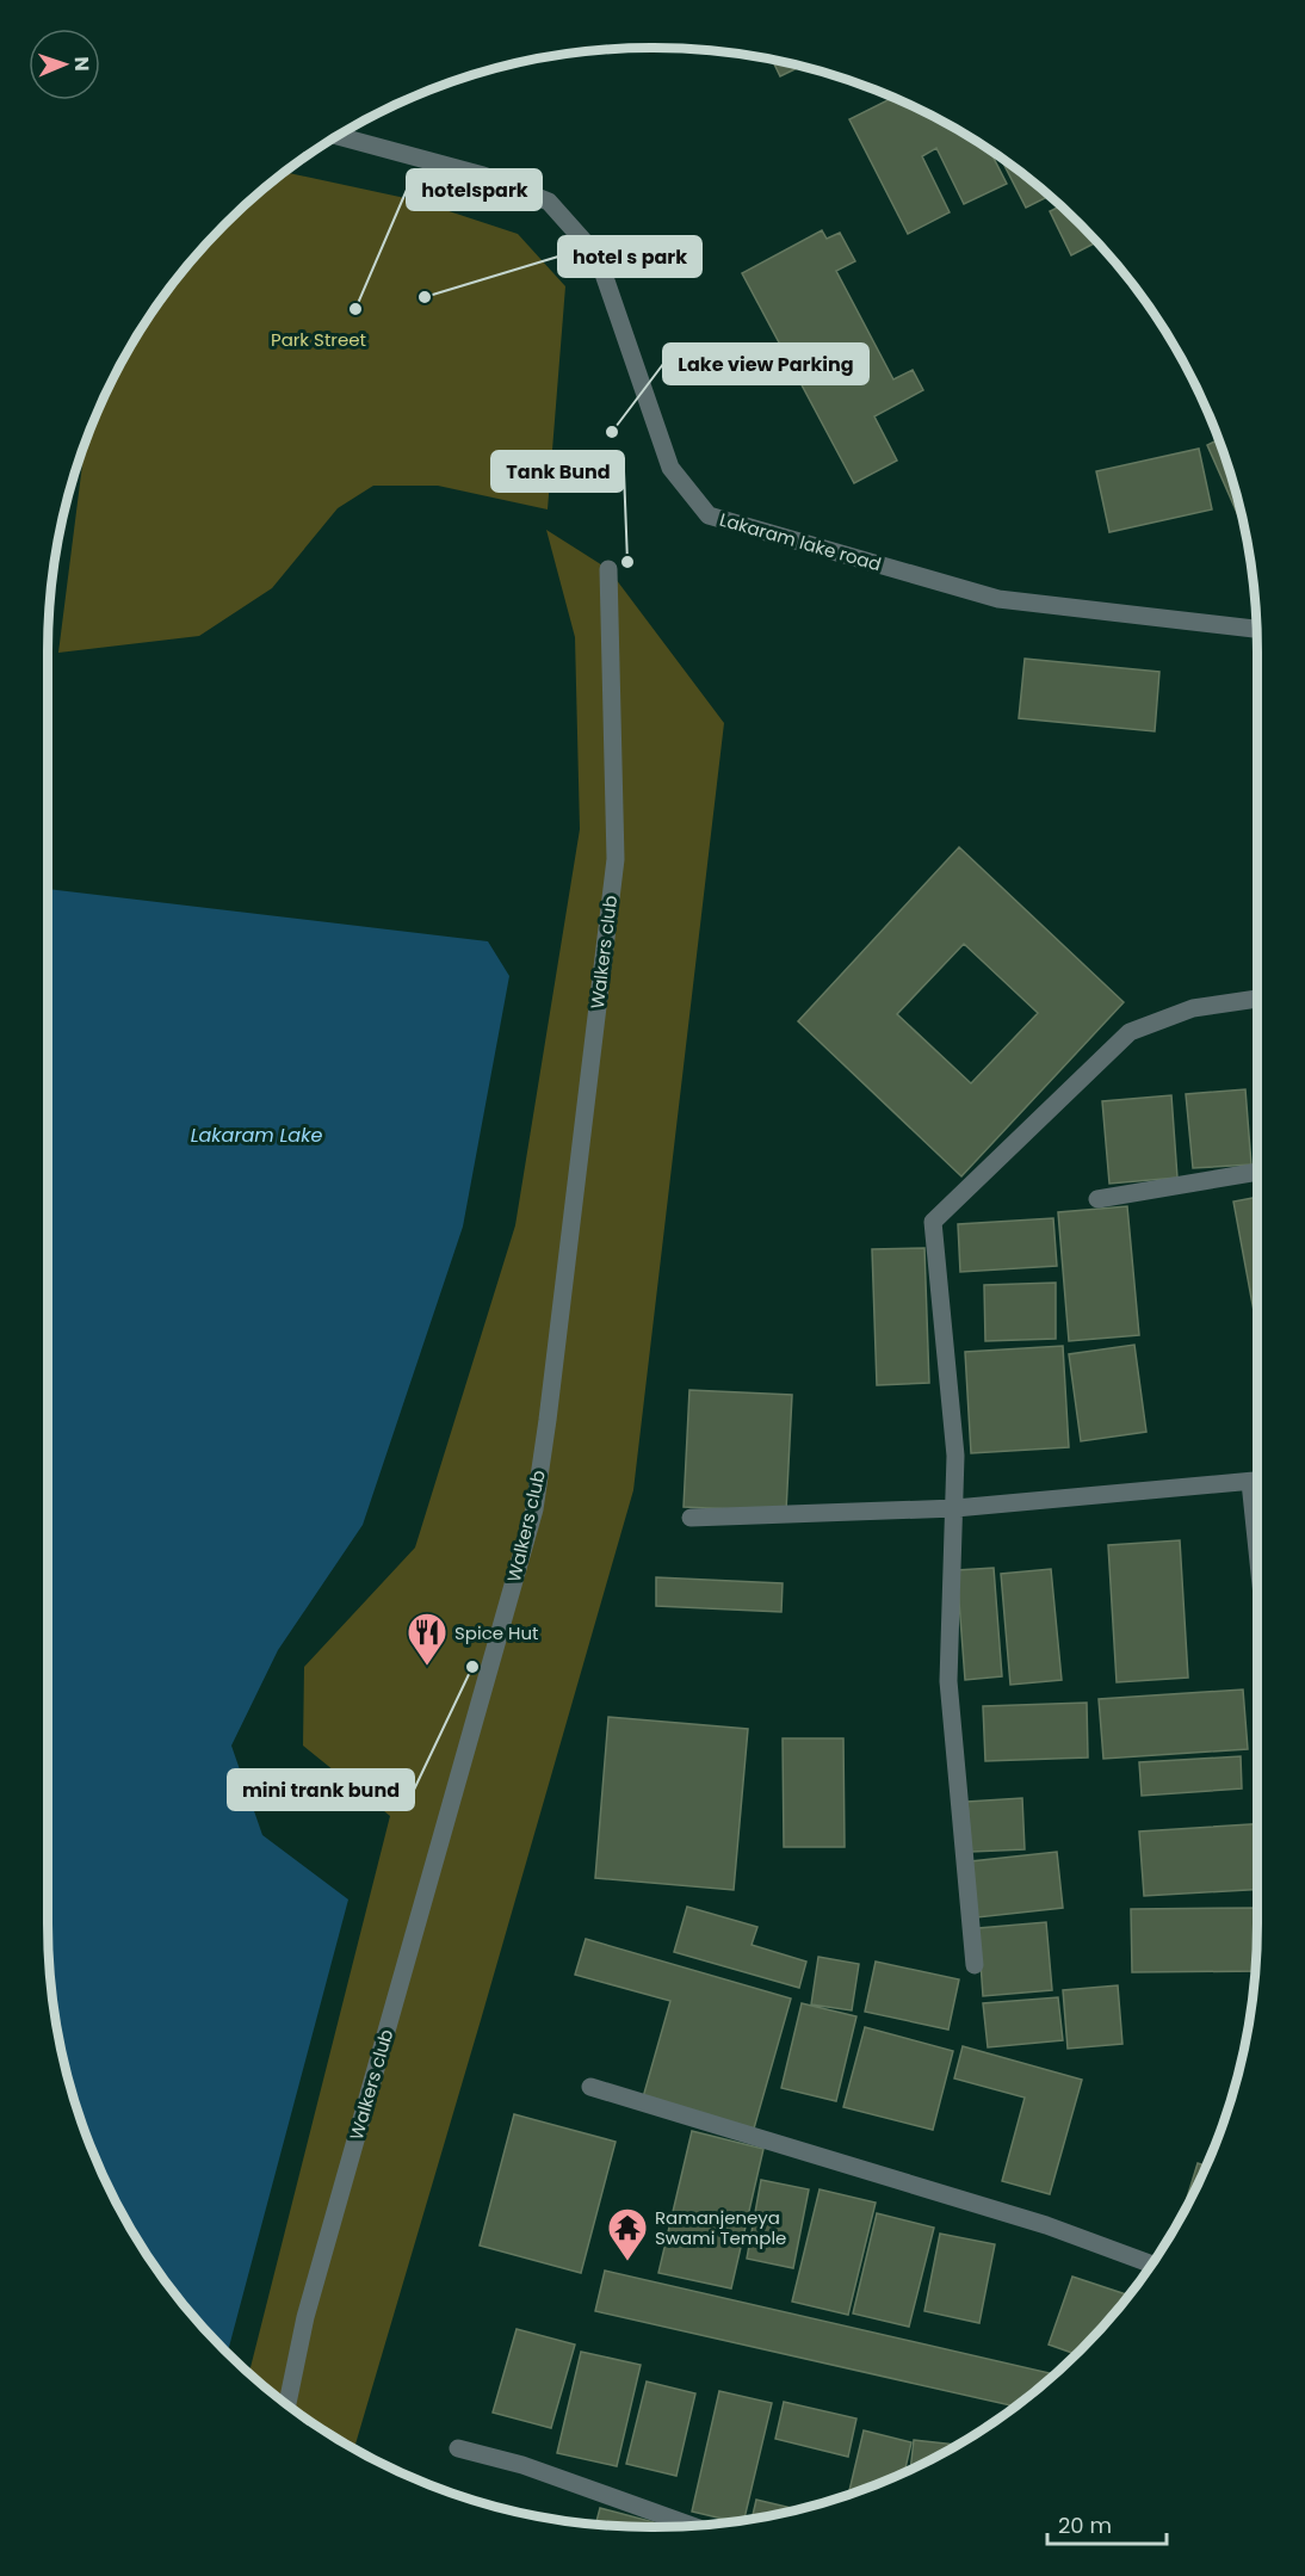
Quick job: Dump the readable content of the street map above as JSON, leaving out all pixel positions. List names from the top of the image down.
{
  "streets": {
    "street": ["Lakaram lake road", "Walkers club"]
  },
  "water": ["Lakaram Lake"],
  "parks": ["Park Street"],
  "places": {
    "other": [
      "hotel s park",
      "hotelspark",
      "Lake view Parking",
      "Tank Bund",
      "mini trank bund"
    ],
    "restaurant": ["Spice Hut"],
    "temple": ["Ramanjeneya Swami Temple"]
  },
  "scale_bar": "20 m",
  "north": "right"
}
